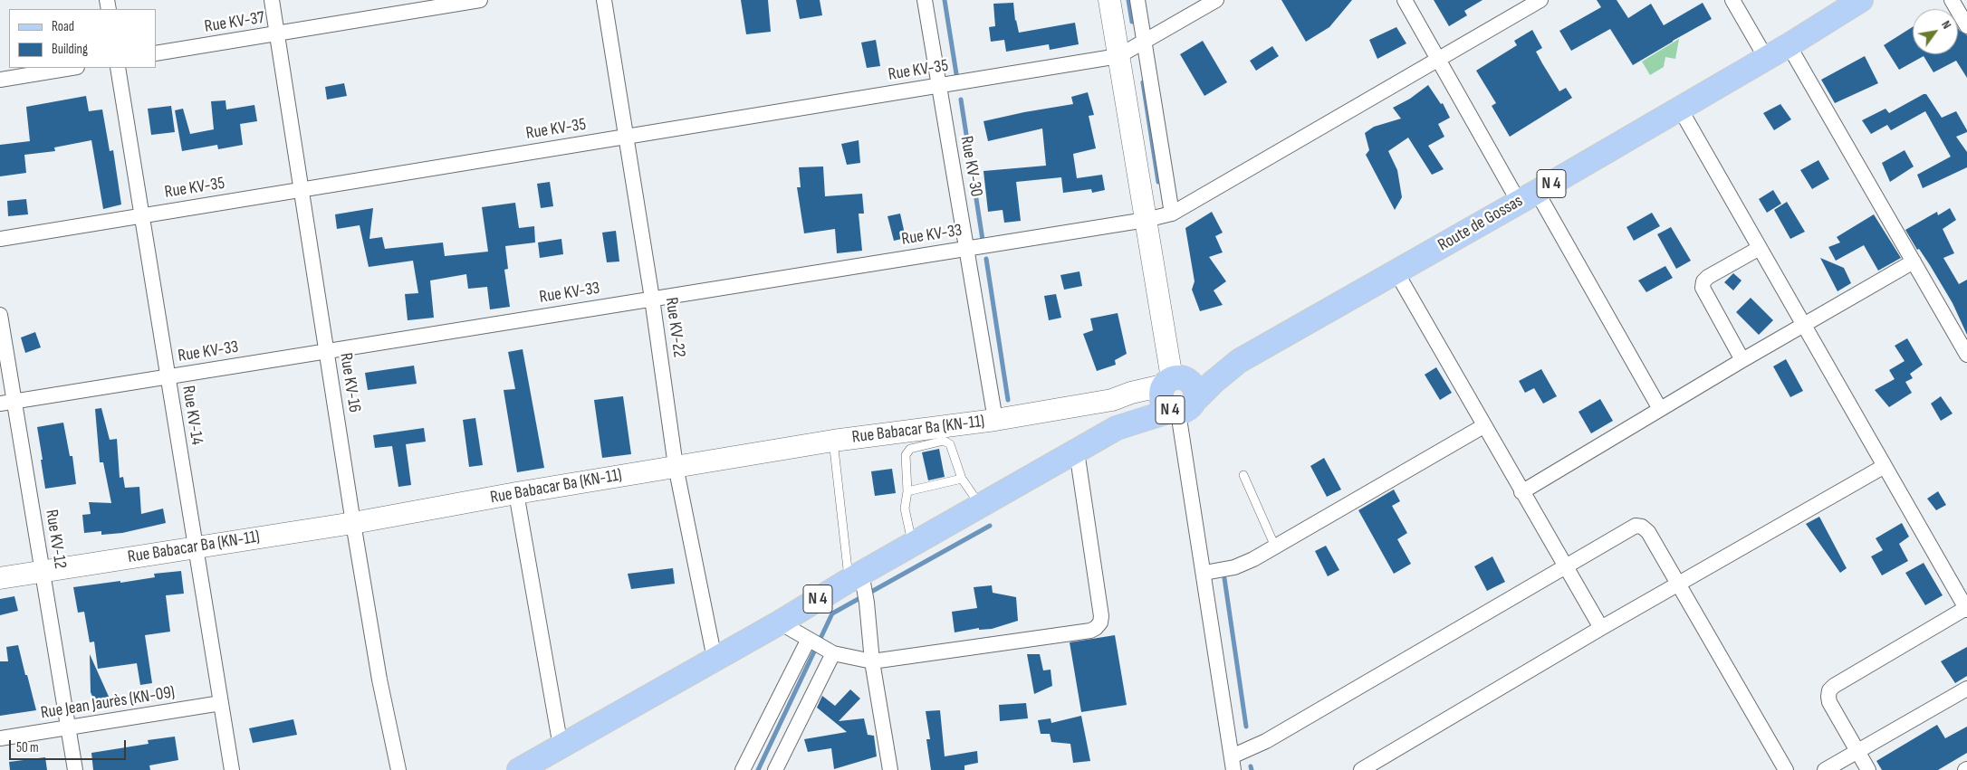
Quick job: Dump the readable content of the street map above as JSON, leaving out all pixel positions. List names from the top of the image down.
{
  "streets": {
    "main road": ["N 4", "Route de Gossas"],
    "street": [
      "Rue KV-37",
      "Rue KV-35",
      "Rue KV-30",
      "Rue KV-33",
      "Rue KV-22",
      "Rue KV-16",
      "Rue KV-14",
      "Rue Babacar Ba (KN-11)",
      "Rue KV-12",
      "Rue Jean Jaurès (KN-09)"
    ]
  },
  "crossings": [
    ["Rue KV-37", "Rue KV-16"],
    ["Rue KV-35", "Rue KV-30"],
    ["Rue KV-35", "Rue KV-22"],
    ["Rue KV-35", "Rue KV-16"],
    ["Rue KV-35", "Rue KV-14"],
    ["Rue KV-30", "Rue KV-33"],
    ["Rue KV-30", "Rue Babacar Ba (KN-11)"],
    ["N 4", "Route de Gossas"],
    ["N 4", "Rue KV-22"],
    ["Rue KV-33", "Rue KV-22"],
    ["Rue KV-33", "Rue KV-16"],
    ["Rue KV-33", "Rue KV-14"],
    ["Rue KV-33", "Rue KV-12"],
    ["Rue KV-22", "Rue Babacar Ba (KN-11)"],
    ["Rue KV-16", "Rue Babacar Ba (KN-11)"],
    ["Rue KV-14", "Rue Babacar Ba (KN-11)"],
    ["Rue KV-14", "Rue Jean Jaurès (KN-09)"],
    ["Rue Babacar Ba (KN-11)", "Rue KV-12"],
    ["Rue KV-12", "Rue Jean Jaurès (KN-09)"]
  ],
  "legend": ["Road", "Building"],
  "scale_bar": "50 m",
  "north": "top right"
}
